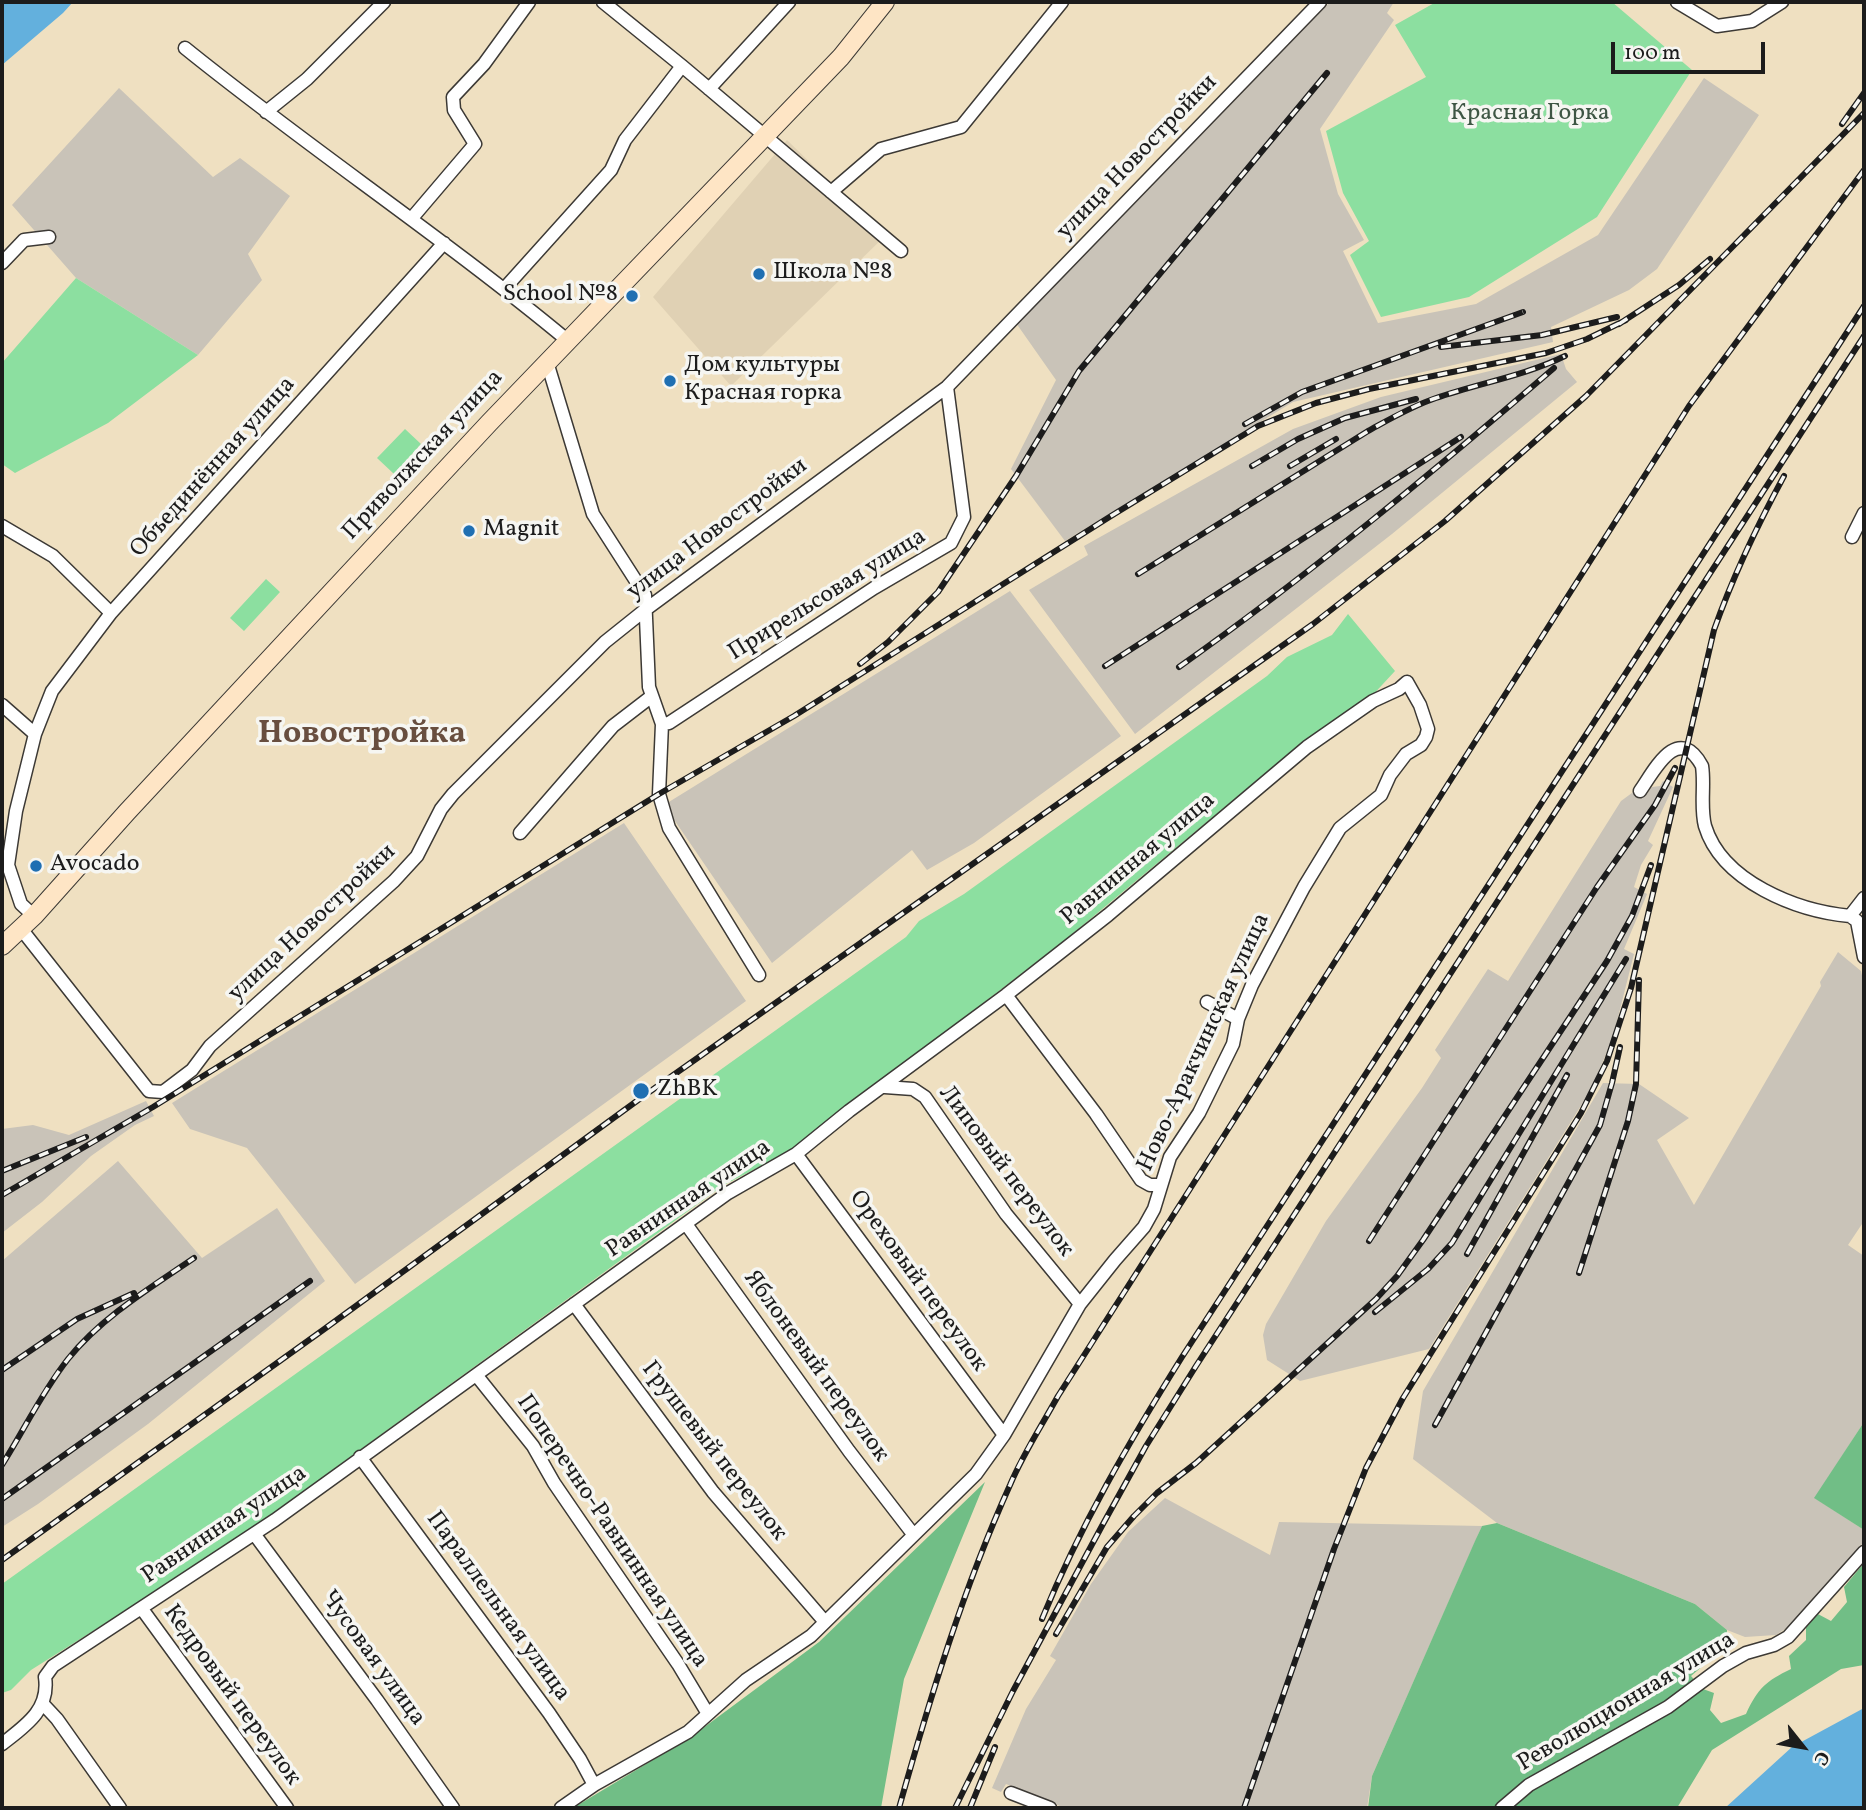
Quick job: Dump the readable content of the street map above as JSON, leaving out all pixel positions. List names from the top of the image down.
{
  "streets": {
    "main road": ["Приволжская улица"],
    "street": [
      "улица Новостройки",
      "Объединённая улица",
      "Прирельсовая улица",
      "Равнинная улица",
      "Ново-Аракчинская улица",
      "Липовый переулок",
      "Ореховый переулок",
      "Яблоневый переулок",
      "Грушевый переулок",
      "Поперечно-Равнинная улица",
      "Параллельная улица",
      "Чусовая улица",
      "Кедровый переулок",
      "Революционная улица"
    ]
  },
  "crossings": [
    ["улица Новостройки", "Объединённая улица"],
    ["улица Новостройки", "Прирельсовая улица"],
    ["Приволжская улица", "Объединённая улица"],
    ["Равнинная улица", "Ново-Аракчинская улица"],
    ["Равнинная улица", "Липовый переулок"],
    ["Равнинная улица", "Ореховый переулок"],
    ["Равнинная улица", "Яблоневый переулок"],
    ["Равнинная улица", "Грушевый переулок"],
    ["Равнинная улица", "Поперечно-Равнинная улица"],
    ["Равнинная улица", "Параллельная улица"],
    ["Равнинная улица", "Чусовая улица"],
    ["Равнинная улица", "Кедровый переулок"],
    ["Ново-Аракчинская улица", "Липовый переулок"],
    ["Ново-Аракчинская улица", "Ореховый переулок"],
    ["Ново-Аракчинская улица", "Яблоневый переулок"],
    ["Ново-Аракчинская улица", "Грушевый переулок"],
    ["Ново-Аракчинская улица", "Поперечно-Равнинная улица"],
    ["Ново-Аракчинская улица", "Параллельная улица"]
  ],
  "districts": ["Новостройка"],
  "parks": ["Красная Горка"],
  "places": [
    "Школа №8",
    "School №8",
    "Дом культуры Красная горка",
    "Magnit",
    "Avocado",
    "ZhBK"
  ],
  "scale_bar": "100 m",
  "north": "bottom right"
}
